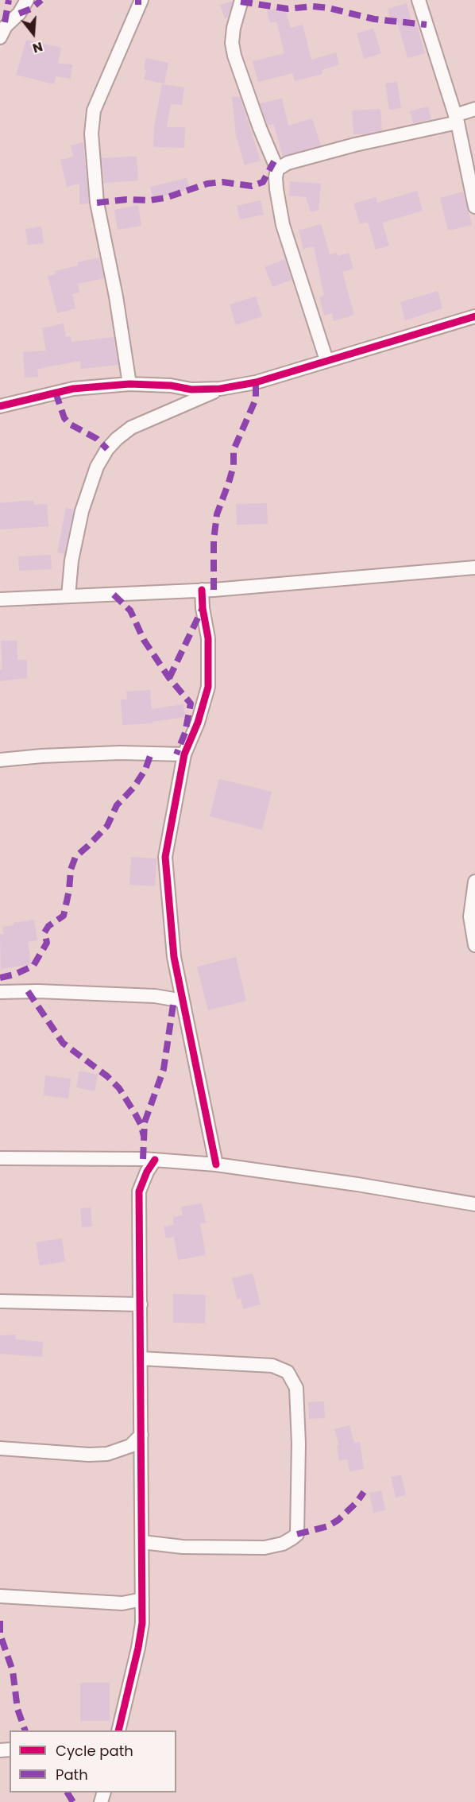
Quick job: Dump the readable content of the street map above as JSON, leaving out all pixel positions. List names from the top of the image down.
{
  "legend": ["Cycle path", "Path"],
  "north": "bottom"
}
